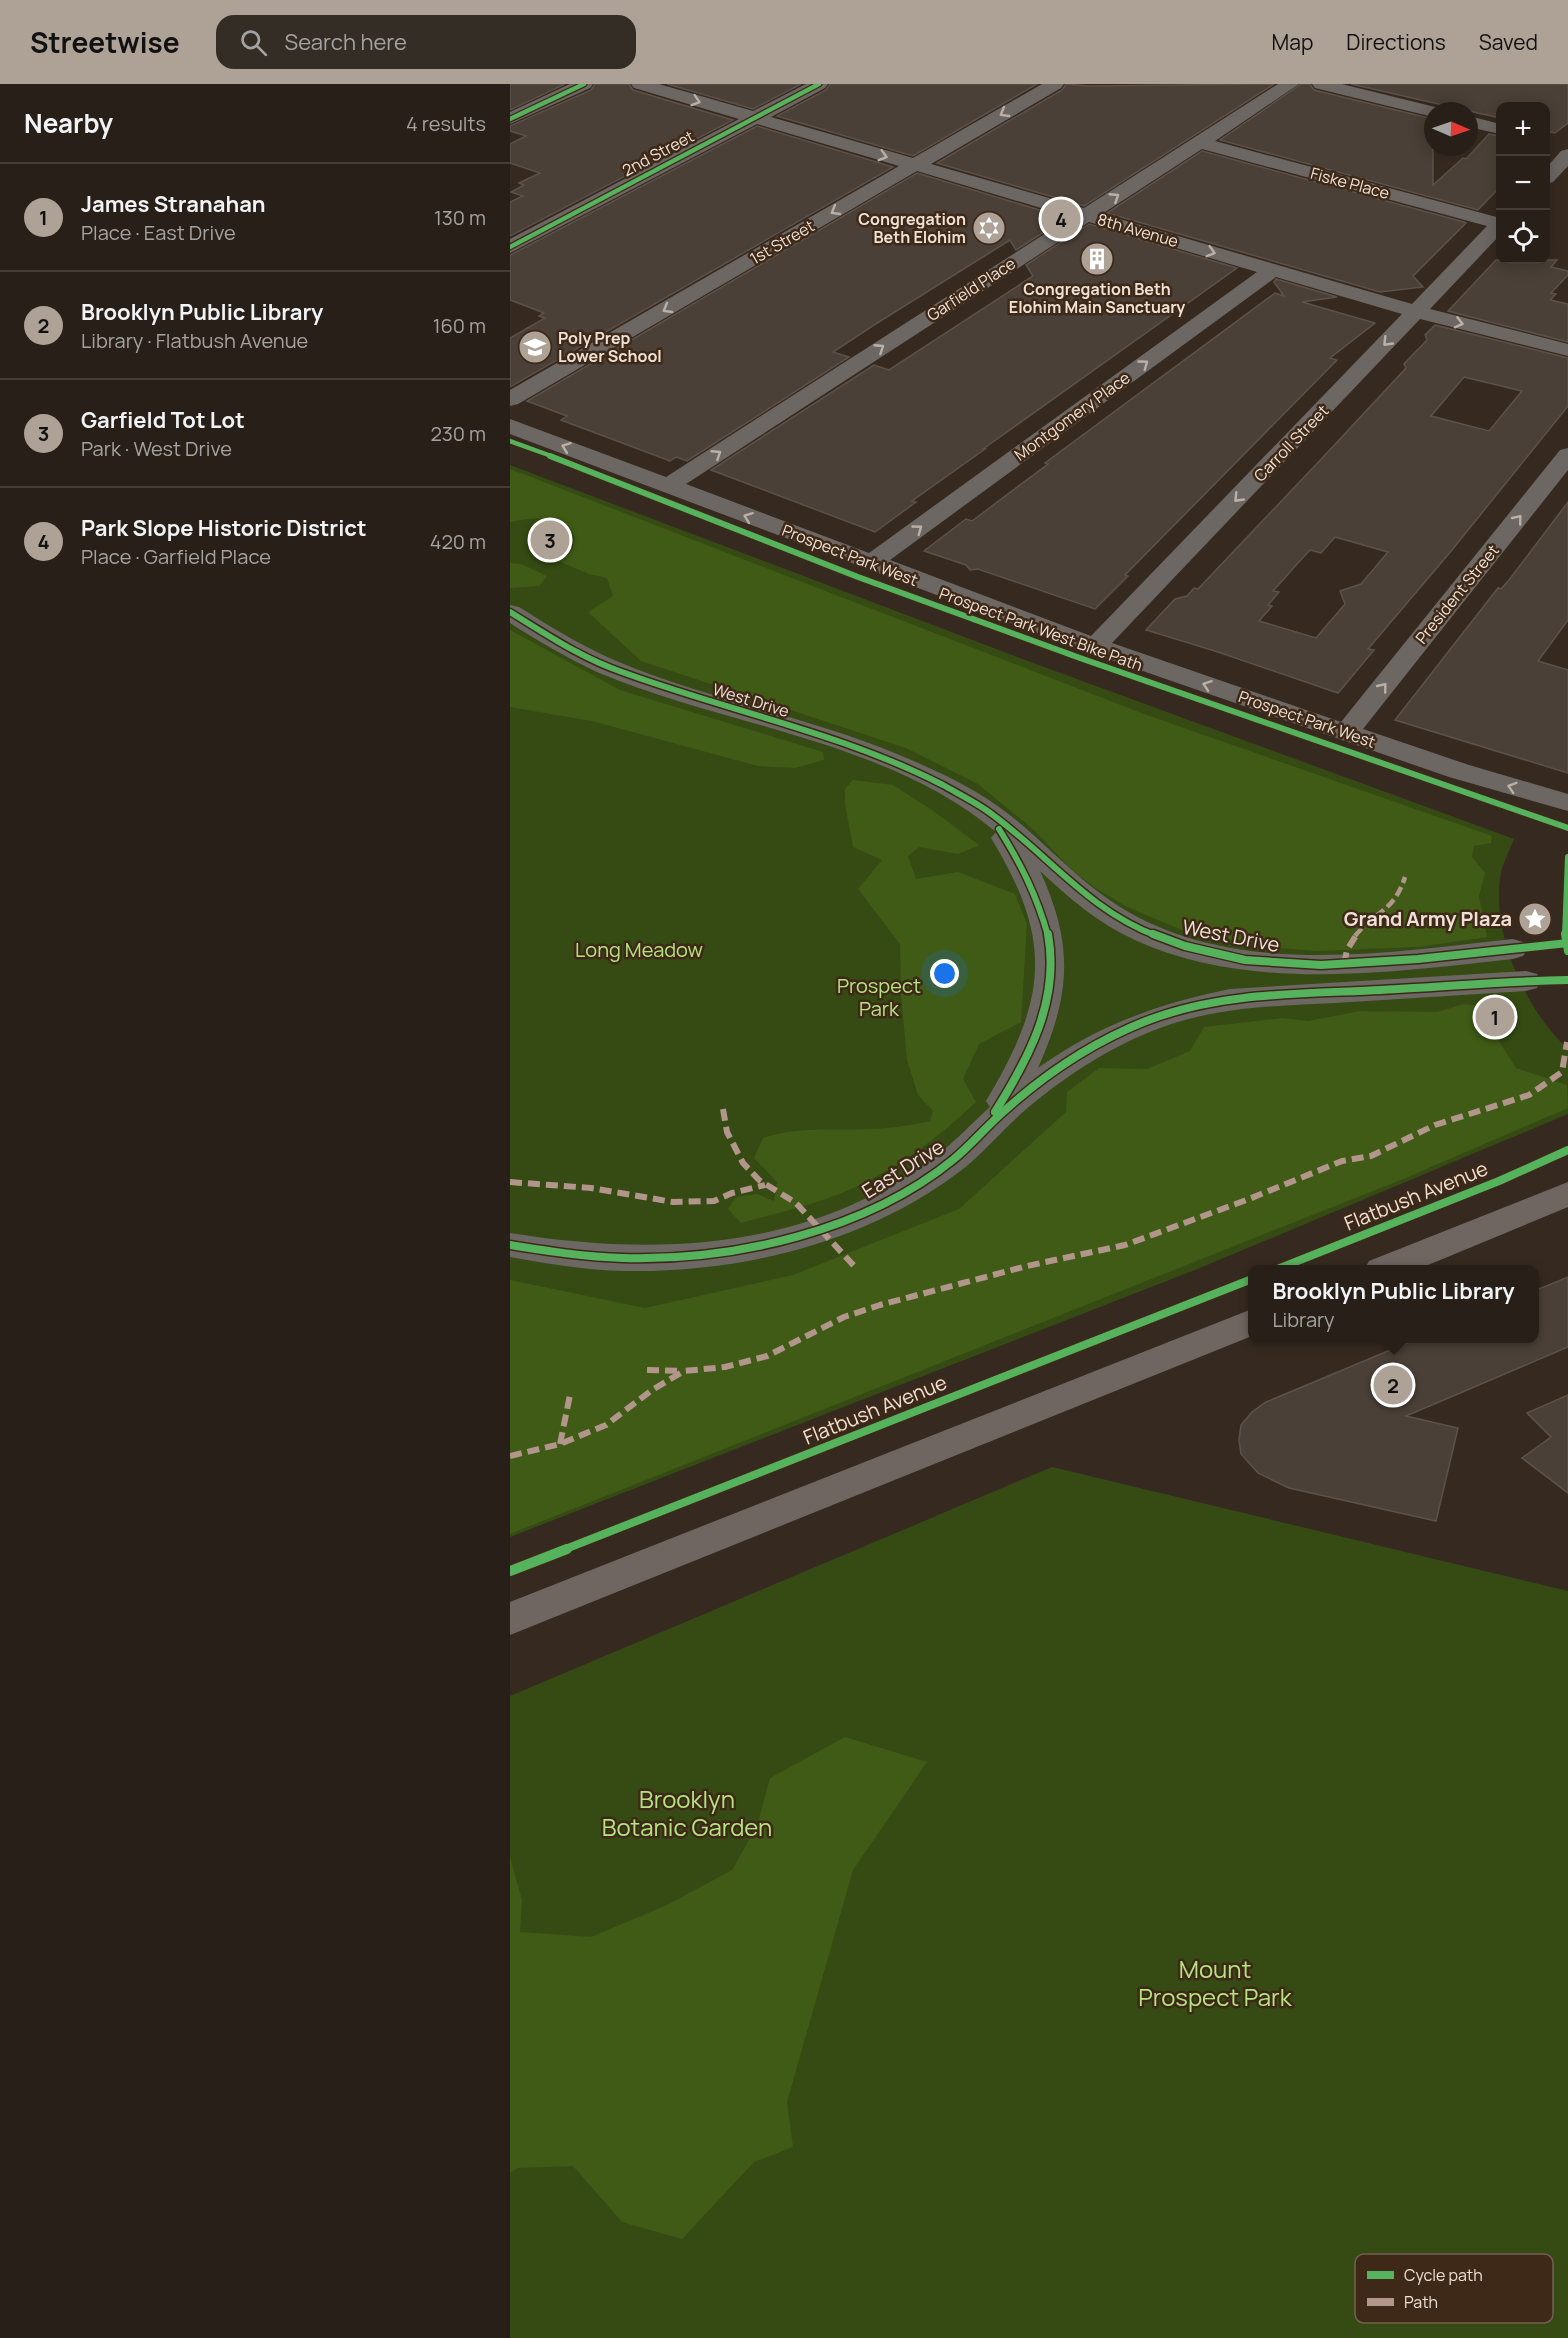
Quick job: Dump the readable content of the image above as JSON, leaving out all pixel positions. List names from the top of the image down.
{
  "streets": {
    "street": [
      "2nd Street",
      "Fiske Place",
      "8th Avenue",
      "1st Street",
      "Garfield Place",
      "Montgomery Place",
      "Carroll Street",
      "Prospect Park West",
      "President Street",
      "West Drive",
      "East Drive"
    ],
    "cycle path": ["Prospect Park West Bike Path", "Flatbush Avenue"]
  },
  "crossings": [
    ["2nd Street", "8th Avenue"],
    ["Fiske Place", "Garfield Place"],
    ["8th Avenue", "1st Street"],
    ["8th Avenue", "Garfield Place"],
    ["8th Avenue", "Montgomery Place"],
    ["8th Avenue", "Carroll Street"],
    ["Garfield Place", "Prospect Park West"],
    ["Montgomery Place", "Prospect Park West"],
    ["Carroll Street", "Prospect Park West"],
    ["Prospect Park West", "President Street"],
    ["West Drive", "East Drive"]
  ],
  "one_way": [
    "8th Avenue",
    "1st Street",
    "Garfield Place",
    "Montgomery Place",
    "Carroll Street",
    "Prospect Park West",
    "President Street"
  ],
  "parks": [
    "Long Meadow",
    "Prospect Park",
    "Brooklyn Botanic Garden",
    "Mount Prospect Park"
  ],
  "places": {
    "synagogue": ["Congregation Beth Elohim"],
    "building": ["Congregation Beth Elohim Main Sanctuary"],
    "school or university": ["Poly Prep Lower School"],
    "place": ["Grand Army Plaza"]
  },
  "legend": ["Cycle path", "Path"],
  "north": "right",
  "page": {
    "header": "Streetwise",
    "search": "Search here",
    "nav": ["Map", "Directions", "Saved"],
    "heading": ["Nearby", "4 results"],
    "map_buttons": ["+", "−"],
    "list": [
      {
        "mark": "1",
        "name": "James Stranahan",
        "note": "Place · East Drive",
        "value": "130 m"
      },
      {
        "mark": "2",
        "name": "Brooklyn Public Library",
        "note": "Library · Flatbush Avenue",
        "value": "160 m"
      },
      {
        "mark": "3",
        "name": "Garfield Tot Lot",
        "note": "Park · West Drive",
        "value": "230 m"
      },
      {
        "mark": "4",
        "name": "Park Slope Historic District",
        "note": "Place · Garfield Place",
        "value": "420 m"
      }
    ],
    "pins": [
      "4",
      "3",
      "1",
      "2"
    ],
    "popup": ["Brooklyn Public Library", "Library"]
  }
}
